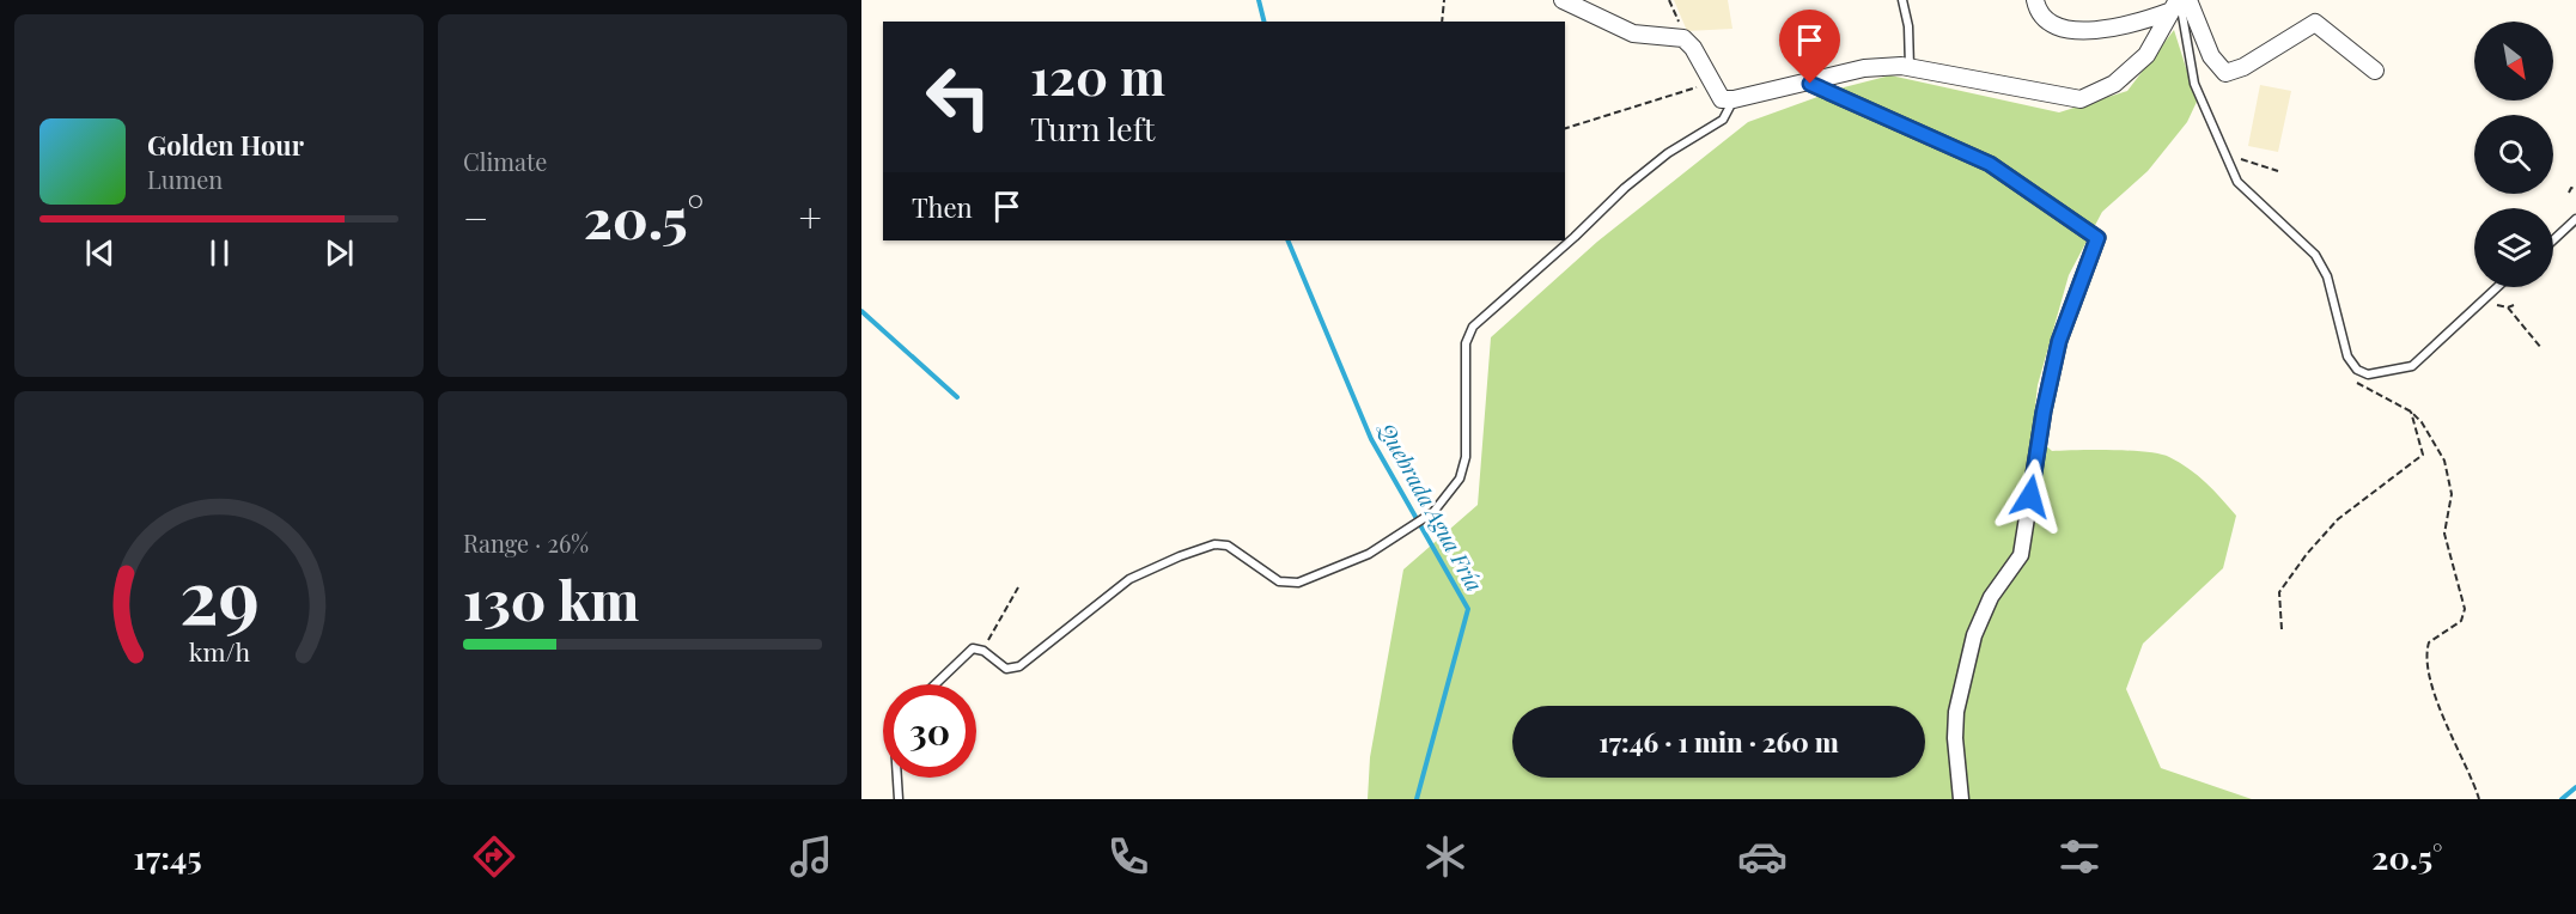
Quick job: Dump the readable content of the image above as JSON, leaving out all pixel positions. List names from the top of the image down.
{
  "water": ["Quebrada Agua Fría"],
  "north": "bottom right",
  "page": {
    "tile": [
      "Climate",
      ["Range · 26%", "130 km"]
    ],
    "turn": ["120 m", "Turn left"],
    "song": ["Golden Hour", "Lumen"],
    "then": "Then",
    "heat": ["−", "20.5°", "+"],
    "limit": "30",
    "trip": "17:46 · 1 min · 260 m",
    "tabs": ["17:45", "20.5°"],
    "gauge": ["29", "km/h"]
  }
}
